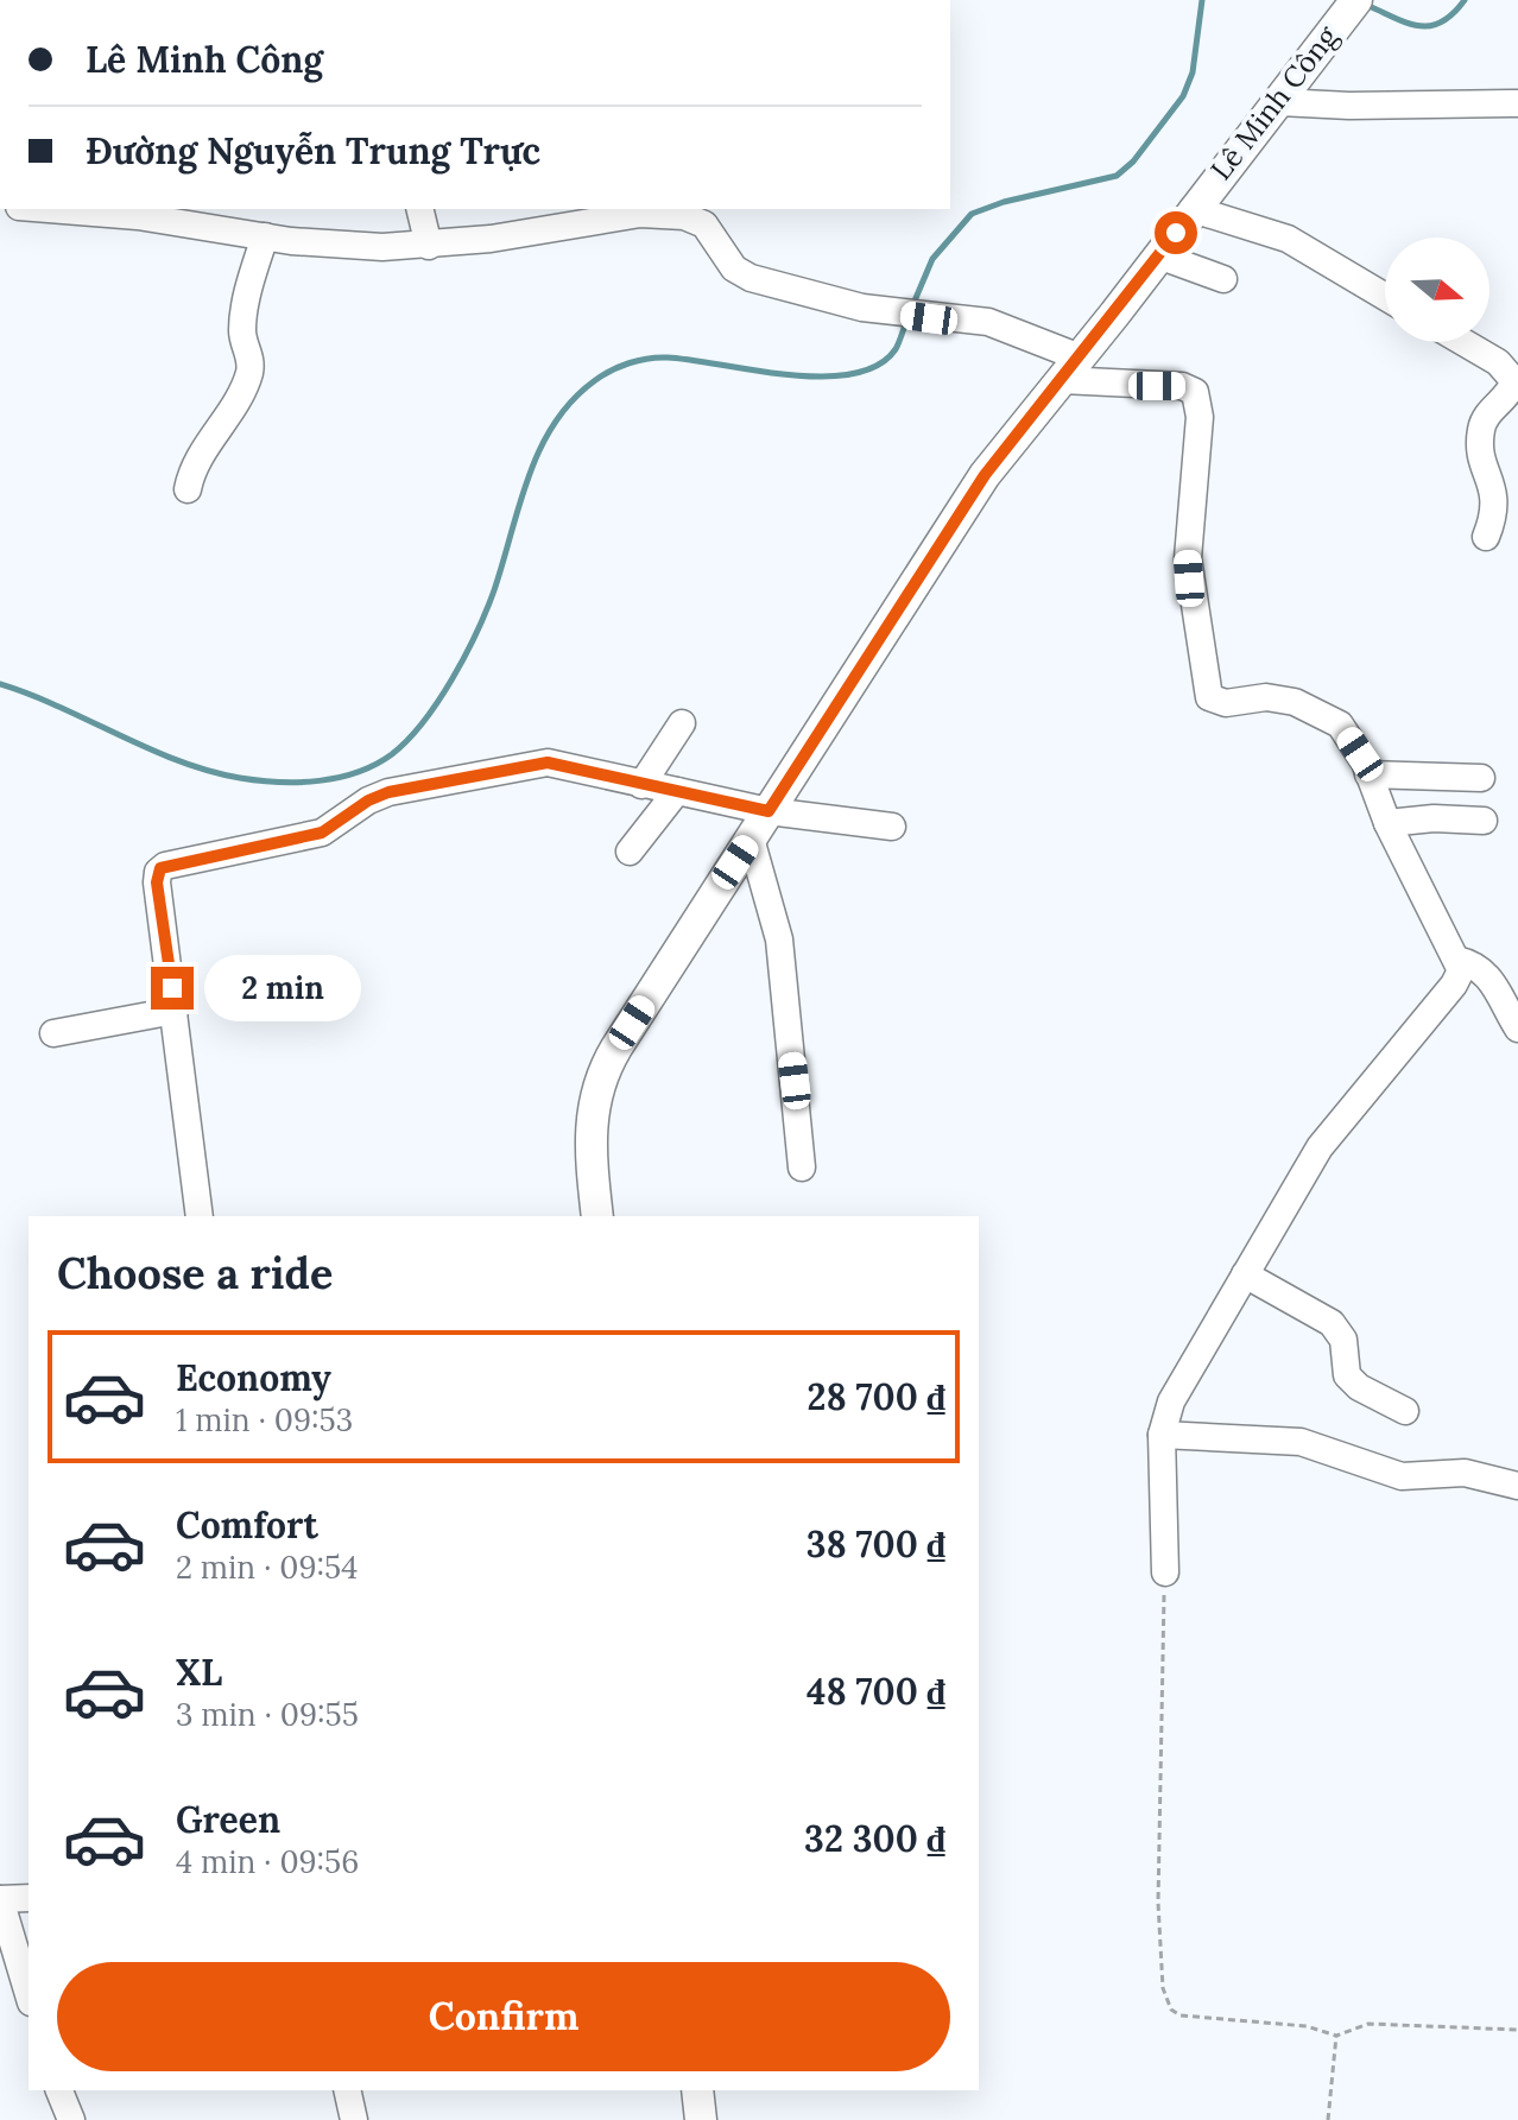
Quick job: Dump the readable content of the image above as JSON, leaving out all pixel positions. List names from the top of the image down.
{
  "streets": {
    "main road": ["Lê Minh Công"]
  },
  "north": "right",
  "page": {
    "banner": ["Lê Minh Công", "Đường Nguyễn Trung Trực"],
    "bubble": "2 min",
    "heading": "Choose a ride",
    "list": [
      {
        "name": "Economy",
        "note": "1 min · 09:53",
        "value": "28 700 ₫"
      },
      {
        "name": "Comfort",
        "note": "2 min · 09:54",
        "value": "38 700 ₫"
      },
      {
        "name": "XL",
        "note": "3 min · 09:55",
        "value": "48 700 ₫"
      },
      {
        "name": "Green",
        "note": "4 min · 09:56",
        "value": "32 300 ₫"
      }
    ],
    "buttons": "Confirm"
  }
}
